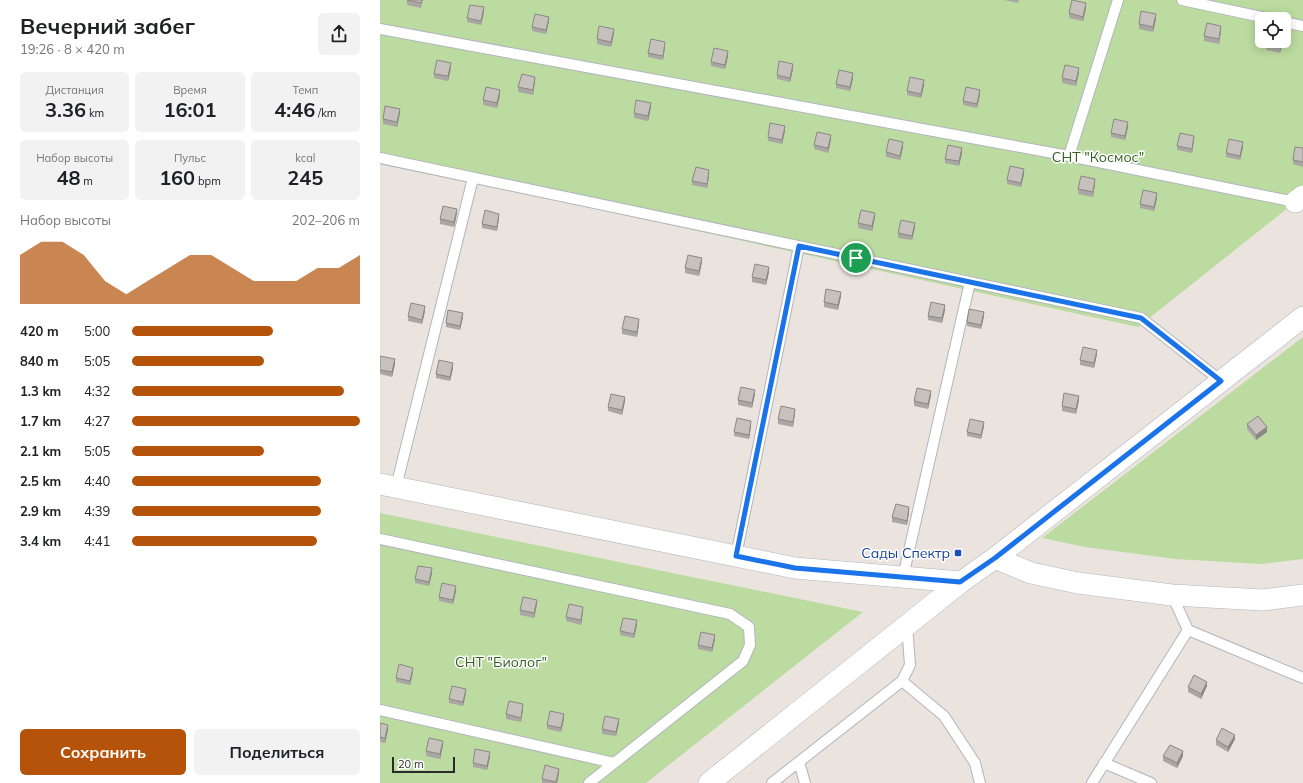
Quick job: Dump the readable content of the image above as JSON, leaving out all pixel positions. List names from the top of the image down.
{
  "parks": ["СНТ \"Космос\"", "СНТ \"Биолог\""],
  "places": {
    "transit": ["Сады Спектр"]
  },
  "scale_bar": "20 m",
  "page": {
    "heading": ["Вечерний забег", "19:26 · 8 × 420 m"],
    "stats": [
      ["Дистанция", "3.36 km"],
      ["Время", "16:01"],
      ["Темп", "4:46 /km"],
      ["Набор высоты", "48 m"],
      ["Пульс", "160 bpm"],
      ["kcal", "245"]
    ],
    "chart": ["Набор высоты", "202–206 m"],
    "list": [
      {
        "name": "420 m",
        "note": "5:00"
      },
      {
        "name": "840 m",
        "note": "5:05"
      },
      {
        "name": "1.3 km",
        "note": "4:32"
      },
      {
        "name": "1.7 km",
        "note": "4:27"
      },
      {
        "name": "2.1 km",
        "note": "5:05"
      },
      {
        "name": "2.5 km",
        "note": "4:40"
      },
      {
        "name": "2.9 km",
        "note": "4:39"
      },
      {
        "name": "3.4 km",
        "note": "4:41"
      }
    ],
    "buttons": ["Сохранить", "Поделиться"],
    "scale": "20 m"
  }
}
